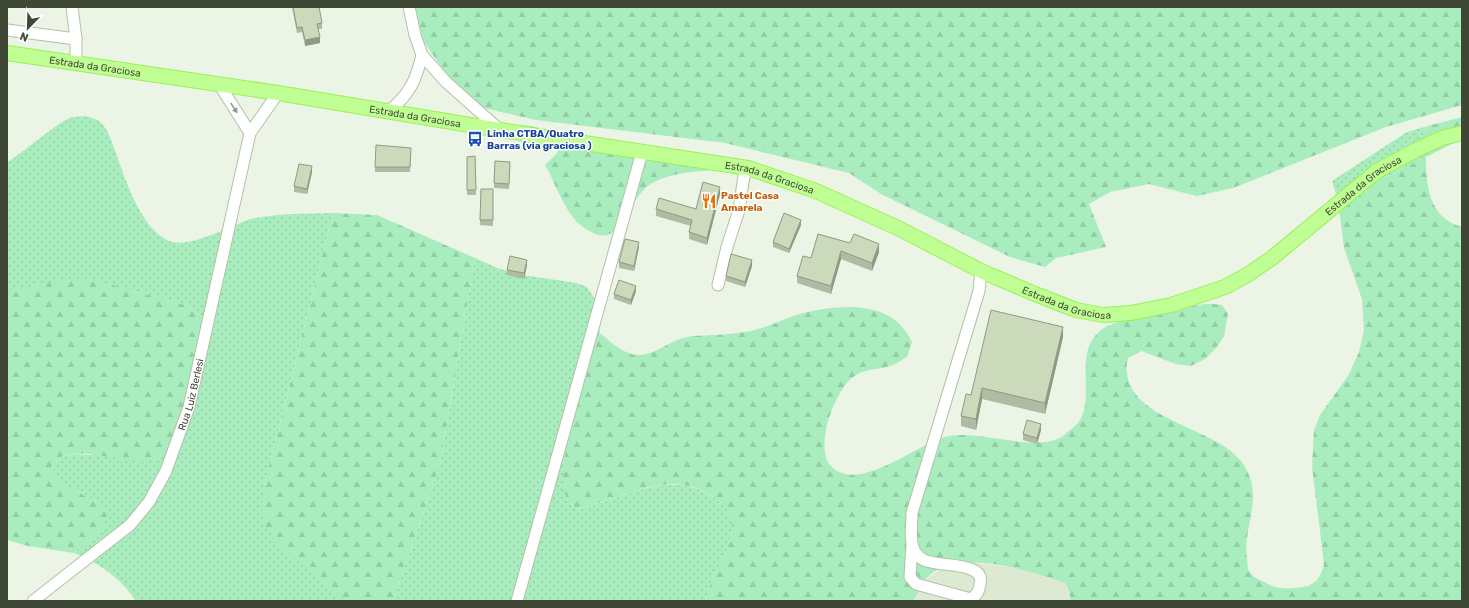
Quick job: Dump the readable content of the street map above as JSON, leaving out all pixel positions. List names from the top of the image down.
{
  "streets": {
    "main road": ["Estrada da Graciosa"],
    "street": ["Rua Luiz Berlesi"]
  },
  "crossings": [
    ["Estrada da Graciosa", "Rua Luiz Berlesi"]
  ],
  "places": {
    "bus stop": ["Linha CTBA/Quatro Barras (via graciosa )"],
    "restaurant": ["Pastel Casa Amarela"]
  },
  "north": "bottom left"
}
